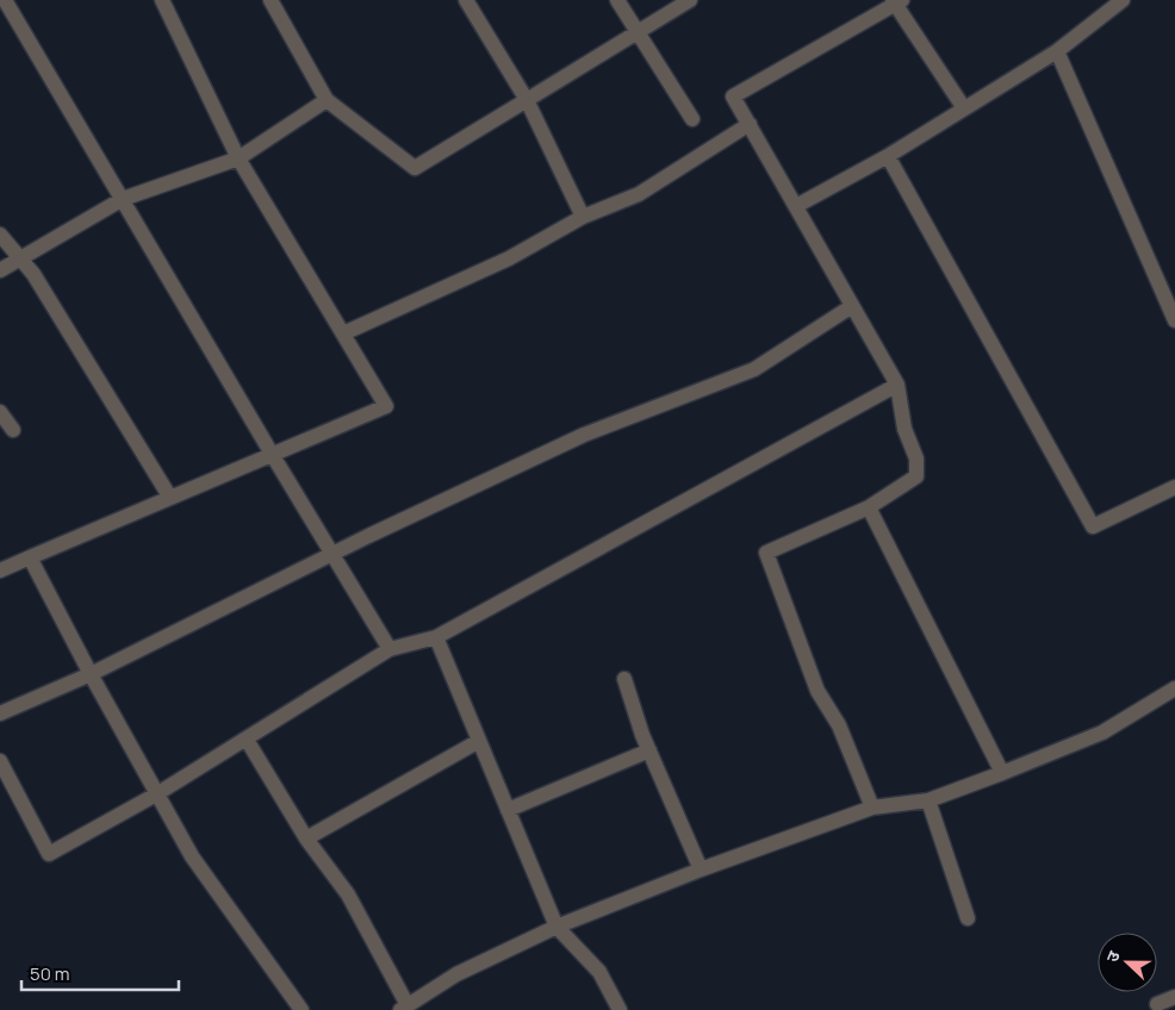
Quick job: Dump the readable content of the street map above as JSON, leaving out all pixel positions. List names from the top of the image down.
{
  "scale_bar": "50 m",
  "north": "left"
}
